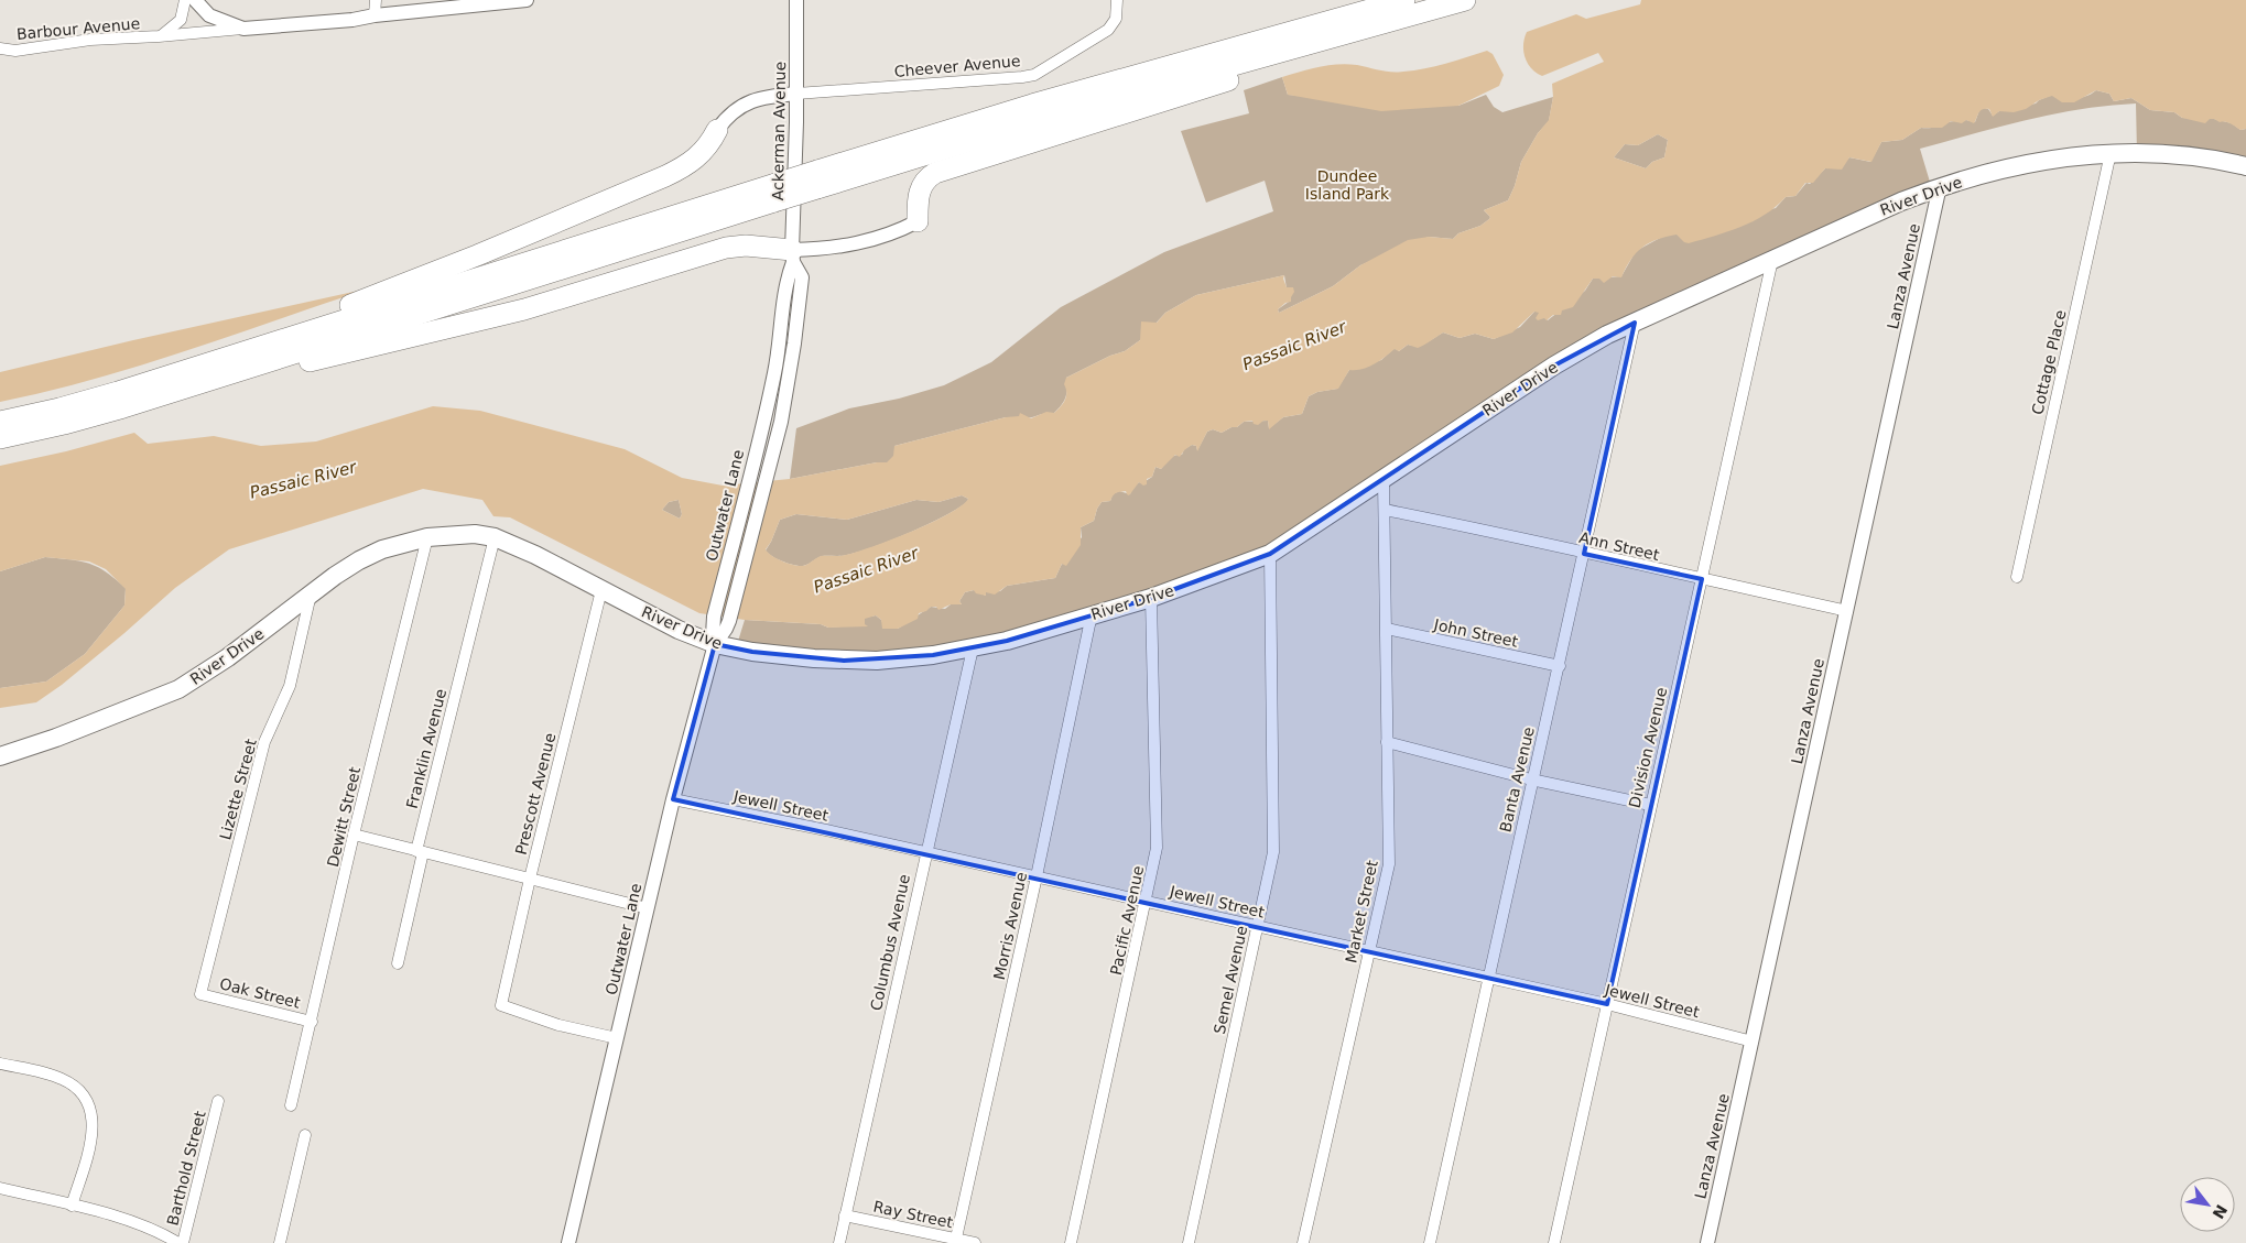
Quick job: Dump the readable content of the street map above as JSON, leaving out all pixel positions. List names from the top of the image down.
{
  "streets": {
    "main road": ["River Drive"],
    "street": [
      "Barbour Avenue",
      "Cheever Avenue",
      "Ackerman Avenue",
      "Lanza Avenue",
      "Cottage Place",
      "Outwater Lane",
      "Ann Street",
      "John Street",
      "Division Avenue",
      "Franklin Avenue",
      "Banta Avenue",
      "Lizette Street",
      "Prescott Avenue",
      "Jewell Street",
      "Dewitt Street",
      "Market Street",
      "Pacific Avenue",
      "Morris Avenue",
      "Columbus Avenue",
      "Semel Avenue",
      "Oak Street",
      "Barthold Street",
      "Ray Street"
    ]
  },
  "crossings": [
    ["Cheever Avenue", "Ackerman Avenue"],
    ["Ackerman Avenue", "Outwater Lane"],
    ["River Drive", "Lanza Avenue"],
    ["River Drive", "Cottage Place"],
    ["River Drive", "Outwater Lane"],
    ["River Drive", "Division Avenue"],
    ["River Drive", "Franklin Avenue"],
    ["River Drive", "Banta Avenue"],
    ["River Drive", "Lizette Street"],
    ["River Drive", "Prescott Avenue"],
    ["River Drive", "Dewitt Street"],
    ["River Drive", "Market Street"],
    ["River Drive", "Pacific Avenue"],
    ["River Drive", "Morris Avenue"],
    ["River Drive", "Columbus Avenue"],
    ["River Drive", "Semel Avenue"],
    ["Lanza Avenue", "Ann Street"],
    ["Lanza Avenue", "Jewell Street"],
    ["Outwater Lane", "Prescott Avenue"],
    ["Outwater Lane", "Jewell Street"],
    ["Ann Street", "Division Avenue"],
    ["Ann Street", "Banta Avenue"],
    ["Ann Street", "Market Street"],
    ["John Street", "Banta Avenue"],
    ["John Street", "Market Street"],
    ["Division Avenue", "Jewell Street"],
    ["Banta Avenue", "Jewell Street"],
    ["Lizette Street", "Oak Street"],
    ["Jewell Street", "Market Street"],
    ["Jewell Street", "Pacific Avenue"],
    ["Jewell Street", "Morris Avenue"],
    ["Jewell Street", "Columbus Avenue"],
    ["Jewell Street", "Semel Avenue"],
    ["Dewitt Street", "Oak Street"],
    ["Morris Avenue", "Ray Street"],
    ["Columbus Avenue", "Ray Street"]
  ],
  "water": ["Passaic River"],
  "parks": ["Dundee Island Park"],
  "north": "bottom right"
}
